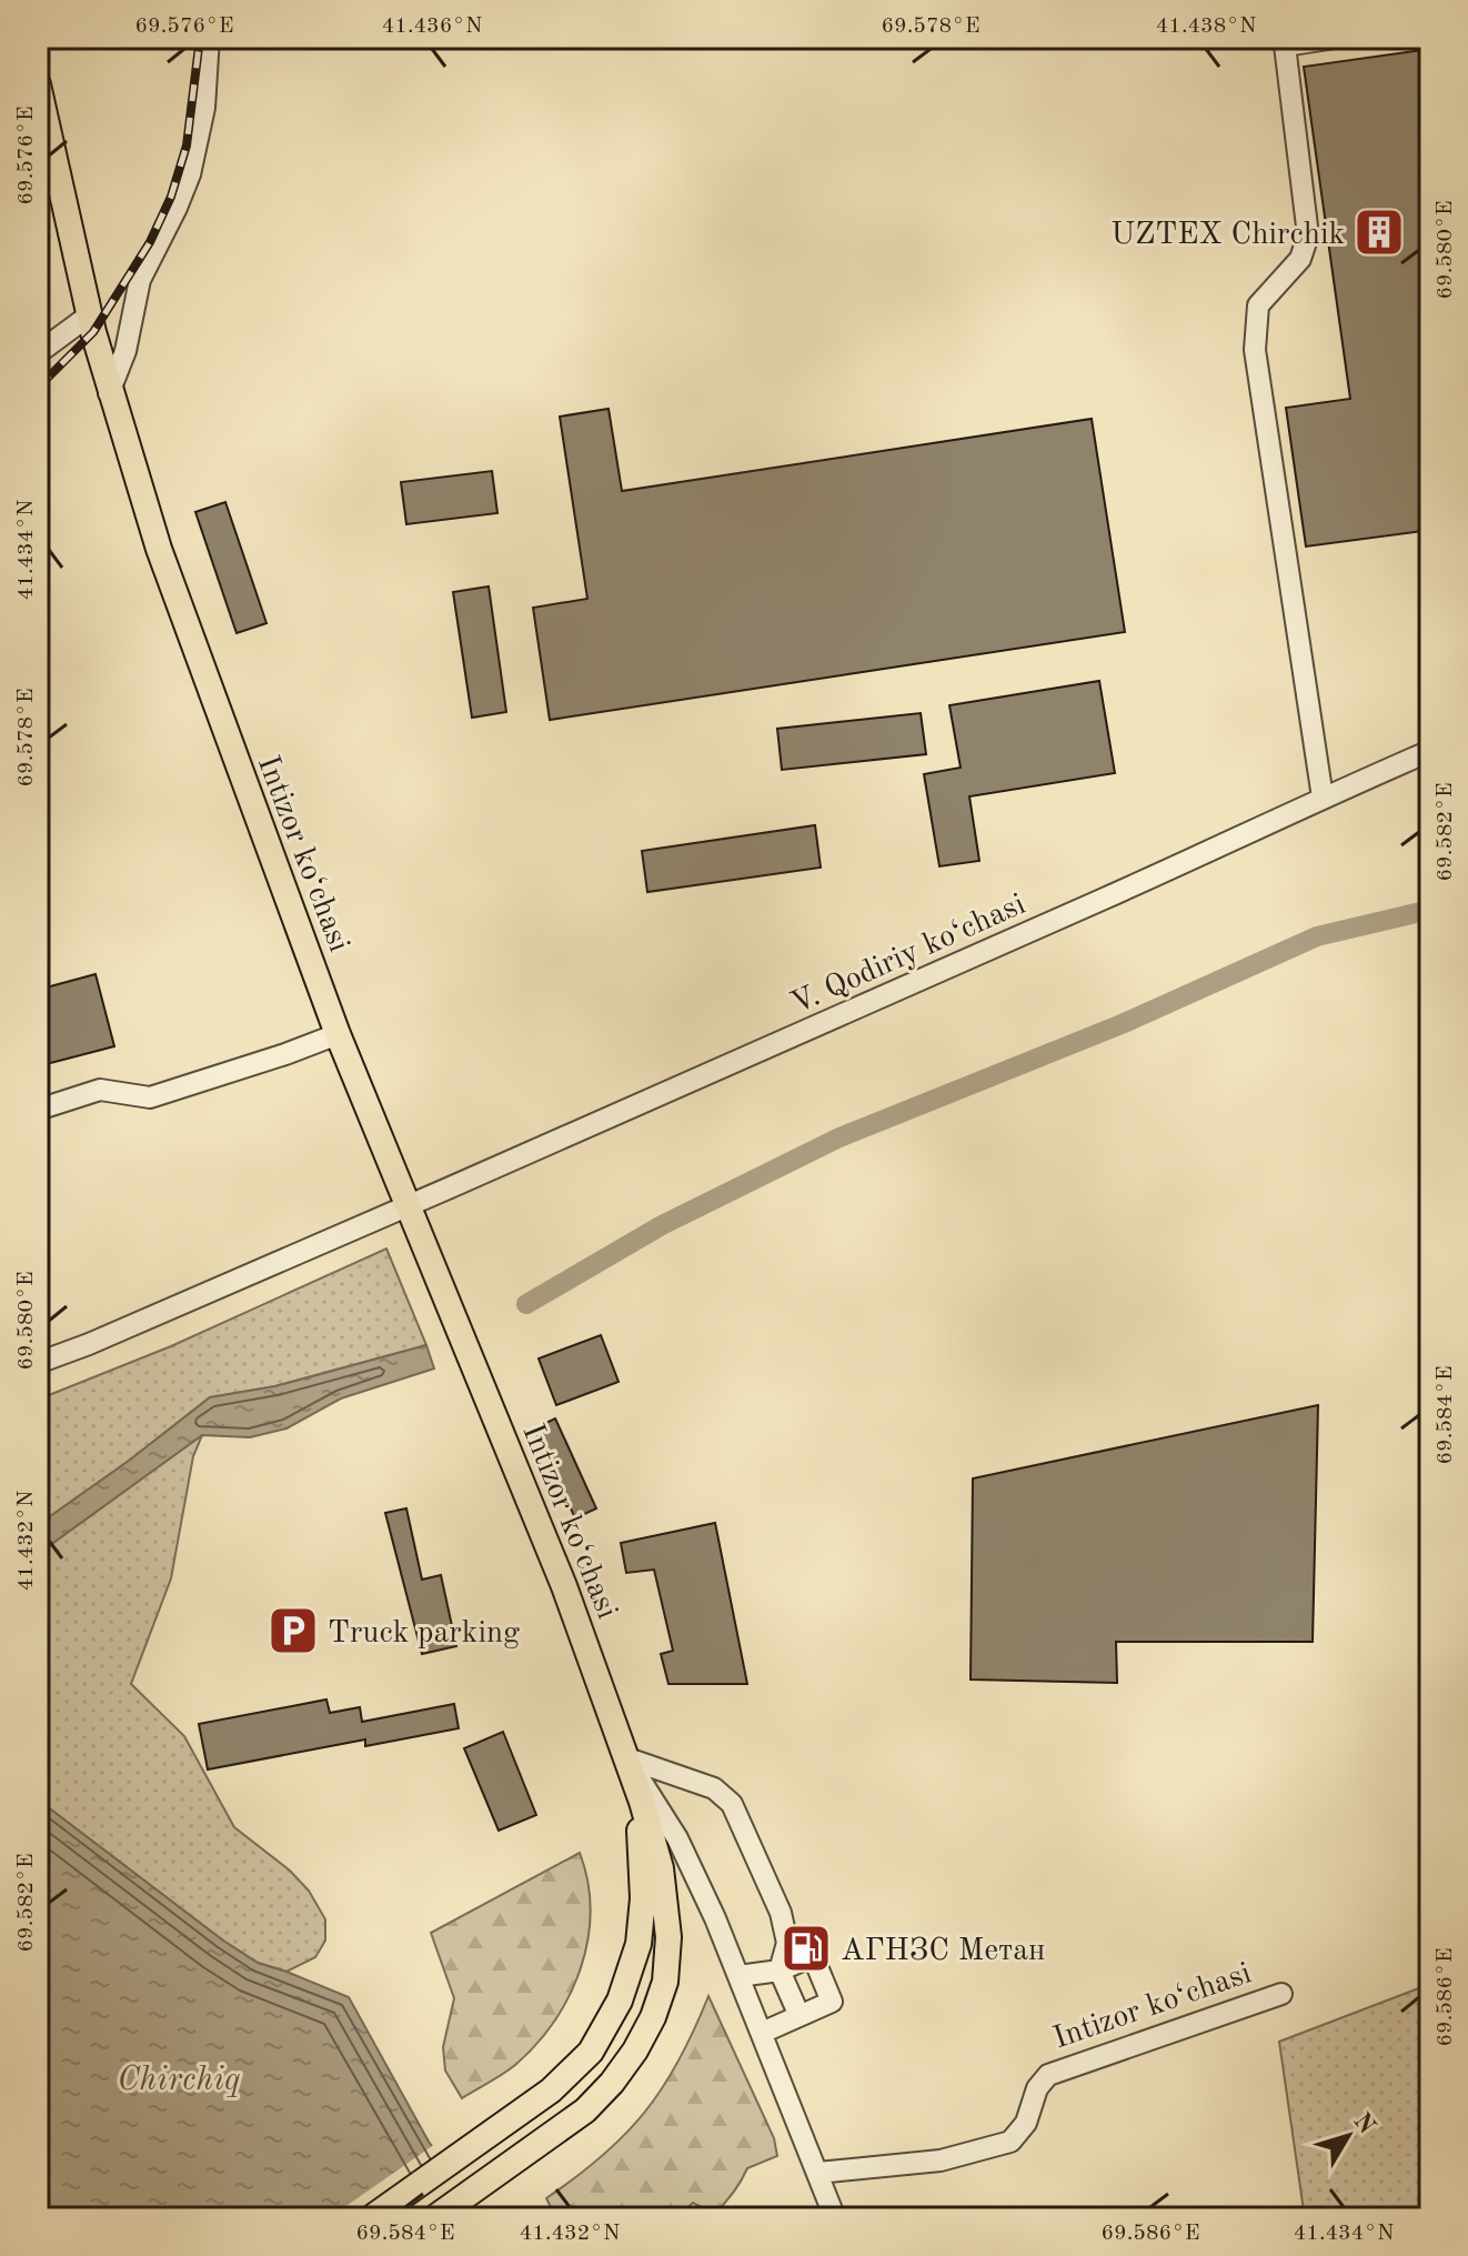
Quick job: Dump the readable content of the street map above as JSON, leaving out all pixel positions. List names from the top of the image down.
{
  "streets": {
    "main road": ["Intizor ko‘chasi"],
    "street": ["V. Qodiriy ko‘chasi"]
  },
  "crossings": [
    ["Intizor ko‘chasi", "V. Qodiriy ko‘chasi"]
  ],
  "water": ["Chirchiq"],
  "places": {
    "building": ["UZTEX Chirchik"],
    "parking": ["Truck parking"],
    "fuel station": ["АГНЗС Метан"]
  },
  "north": "top right",
  "coordinates": [
    "69.576°E",
    "41.436°N",
    "69.578°E",
    "41.438°N",
    "69.580°E",
    "41.434°N",
    "69.582°E",
    "69.584°E",
    "41.432°N",
    "69.586°E"
  ]
}
